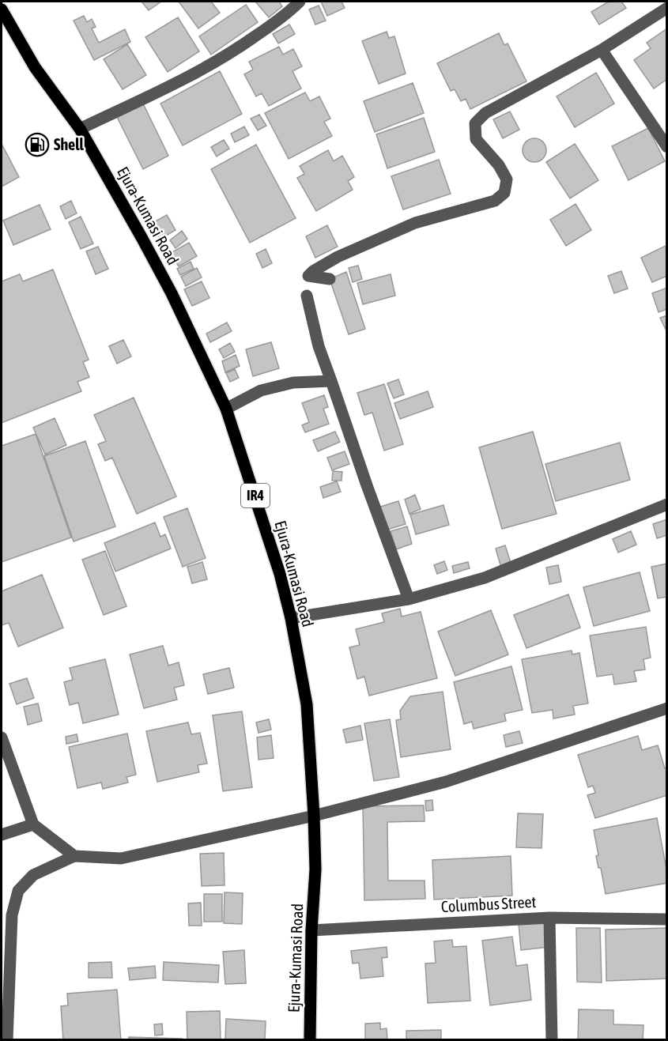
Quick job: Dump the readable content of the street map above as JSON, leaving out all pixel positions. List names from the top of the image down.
{
  "streets": {
    "main road": ["Ejura-Kumasi Road", "IR4"],
    "street": ["Columbus Street"]
  },
  "crossings": [
    ["Ejura-Kumasi Road", "Columbus Street"]
  ],
  "places": {
    "fuel station": ["Shell"]
  }
}
